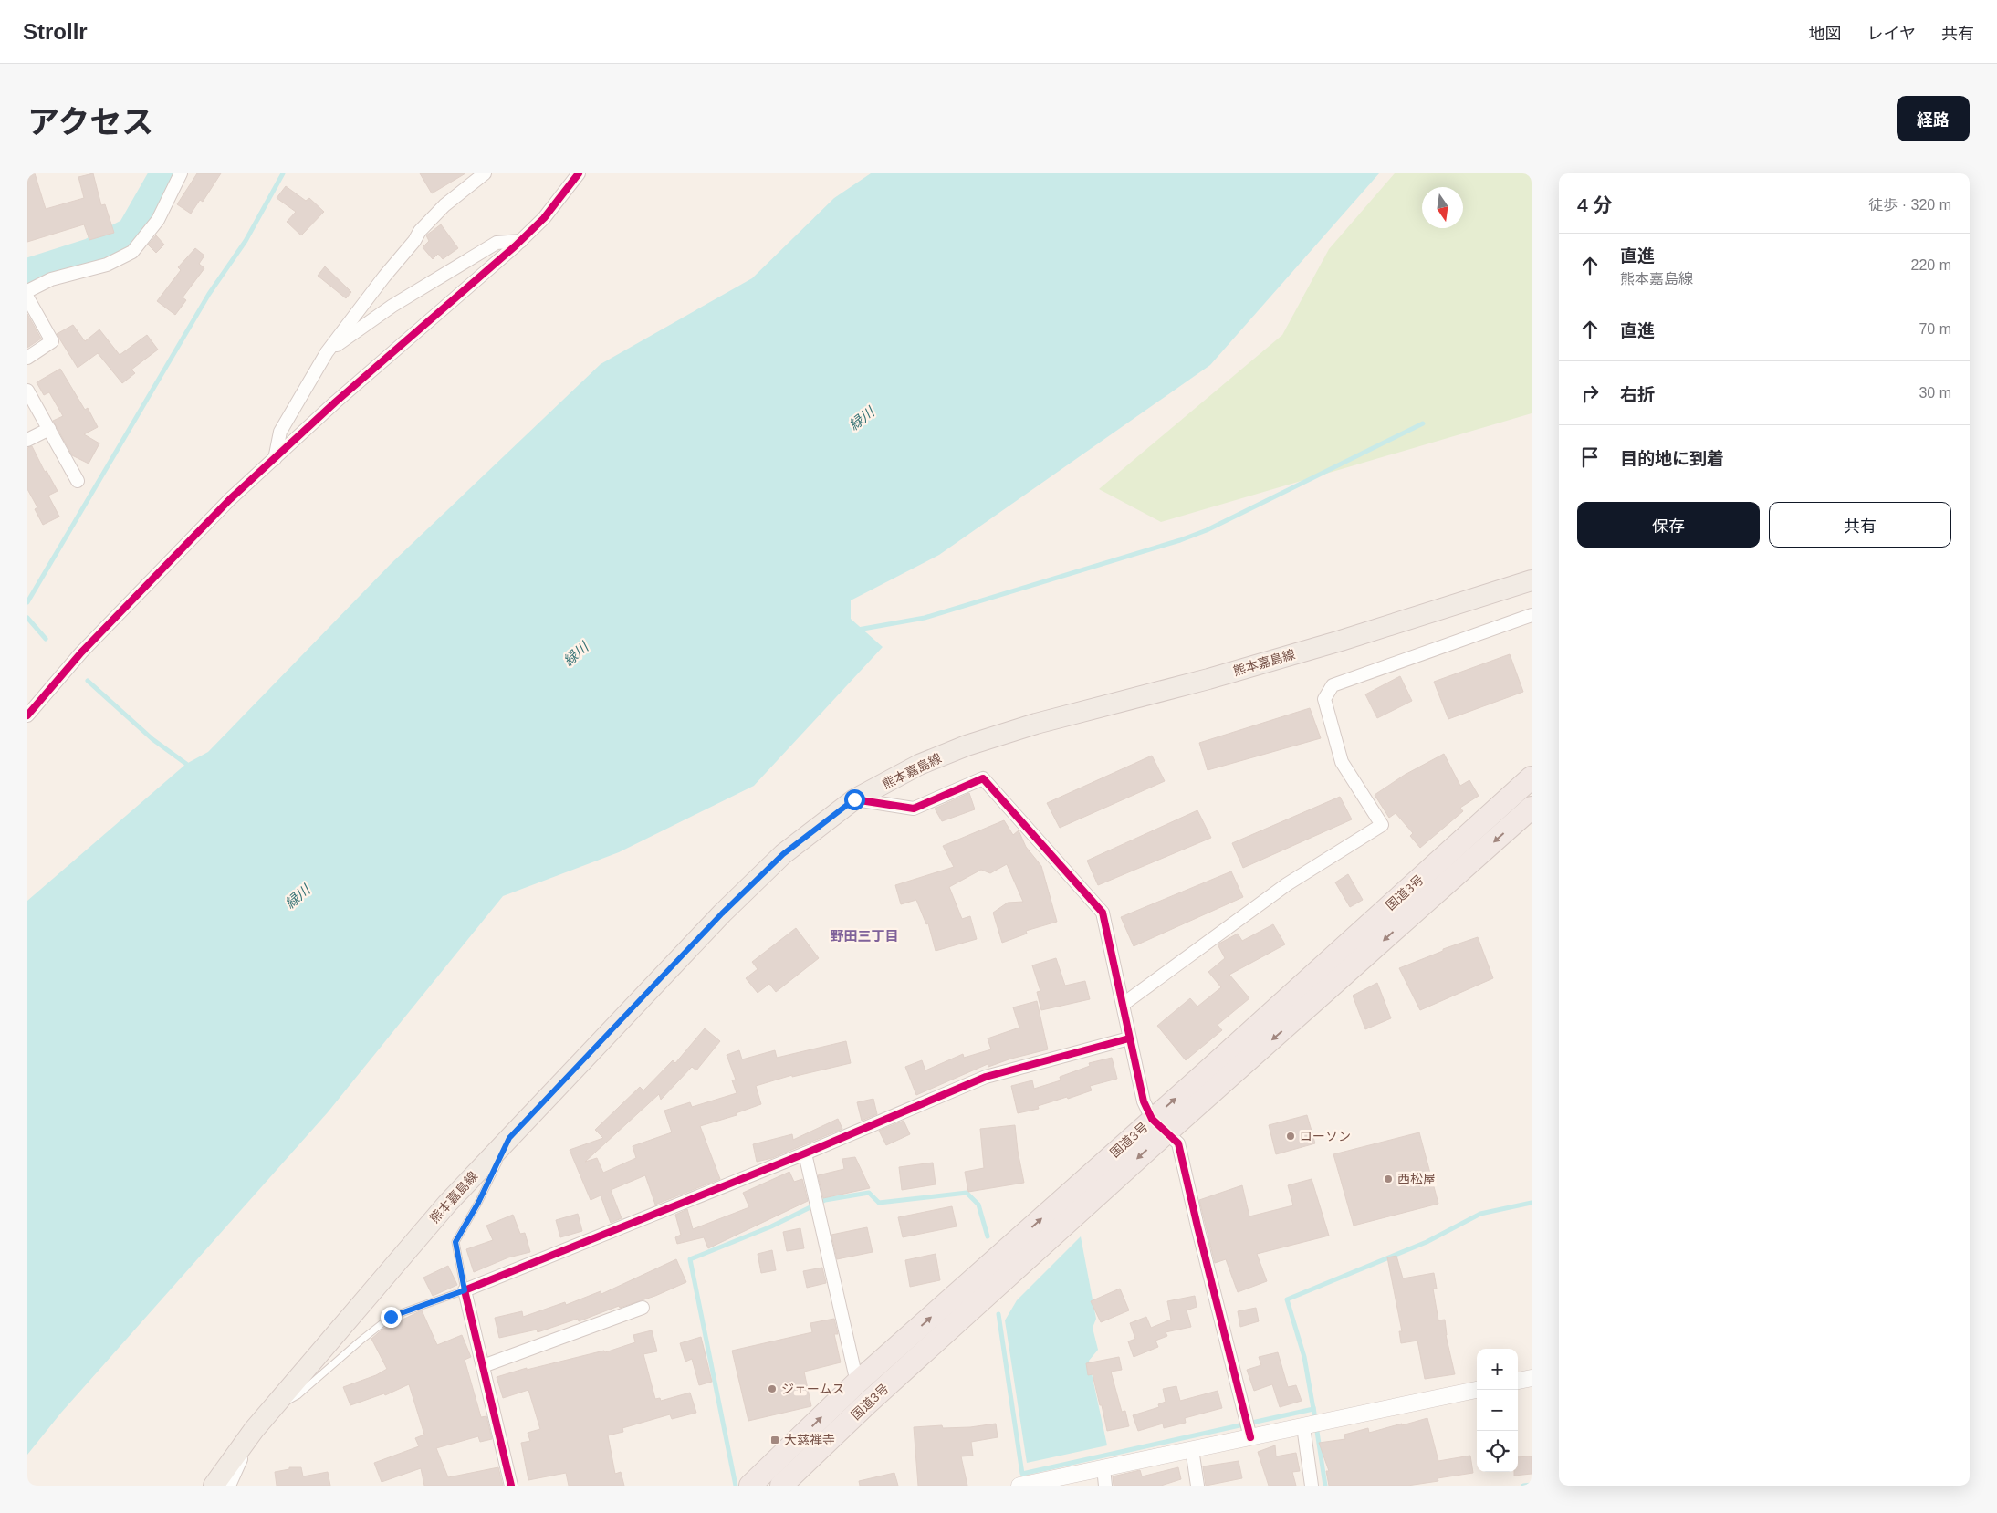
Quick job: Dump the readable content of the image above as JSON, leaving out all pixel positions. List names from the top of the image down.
{
  "streets": {
    "highway": ["国道3号"],
    "main road": ["熊本嘉島線"]
  },
  "districts": ["野田三丁目"],
  "water": ["緑川"],
  "places": {
    "other": ["ローソン", "西松屋", "ジェームス"],
    "transit": ["大慈禅寺"]
  },
  "north": "bottom",
  "page": {
    "header": "Strollr",
    "nav": ["地図", "レイヤ", "共有"],
    "title": "アクセス",
    "buttons": [
      "経路",
      ["保存", "共有"]
    ],
    "heading": ["4 分", "徒歩 · 320 m"],
    "list": [
      ["直進", "熊本嘉島線", "220 m"],
      ["直進", "70 m"],
      ["右折", "30 m"],
      "目的地に到着"
    ],
    "map_buttons": ["+", "−"]
  }
}
